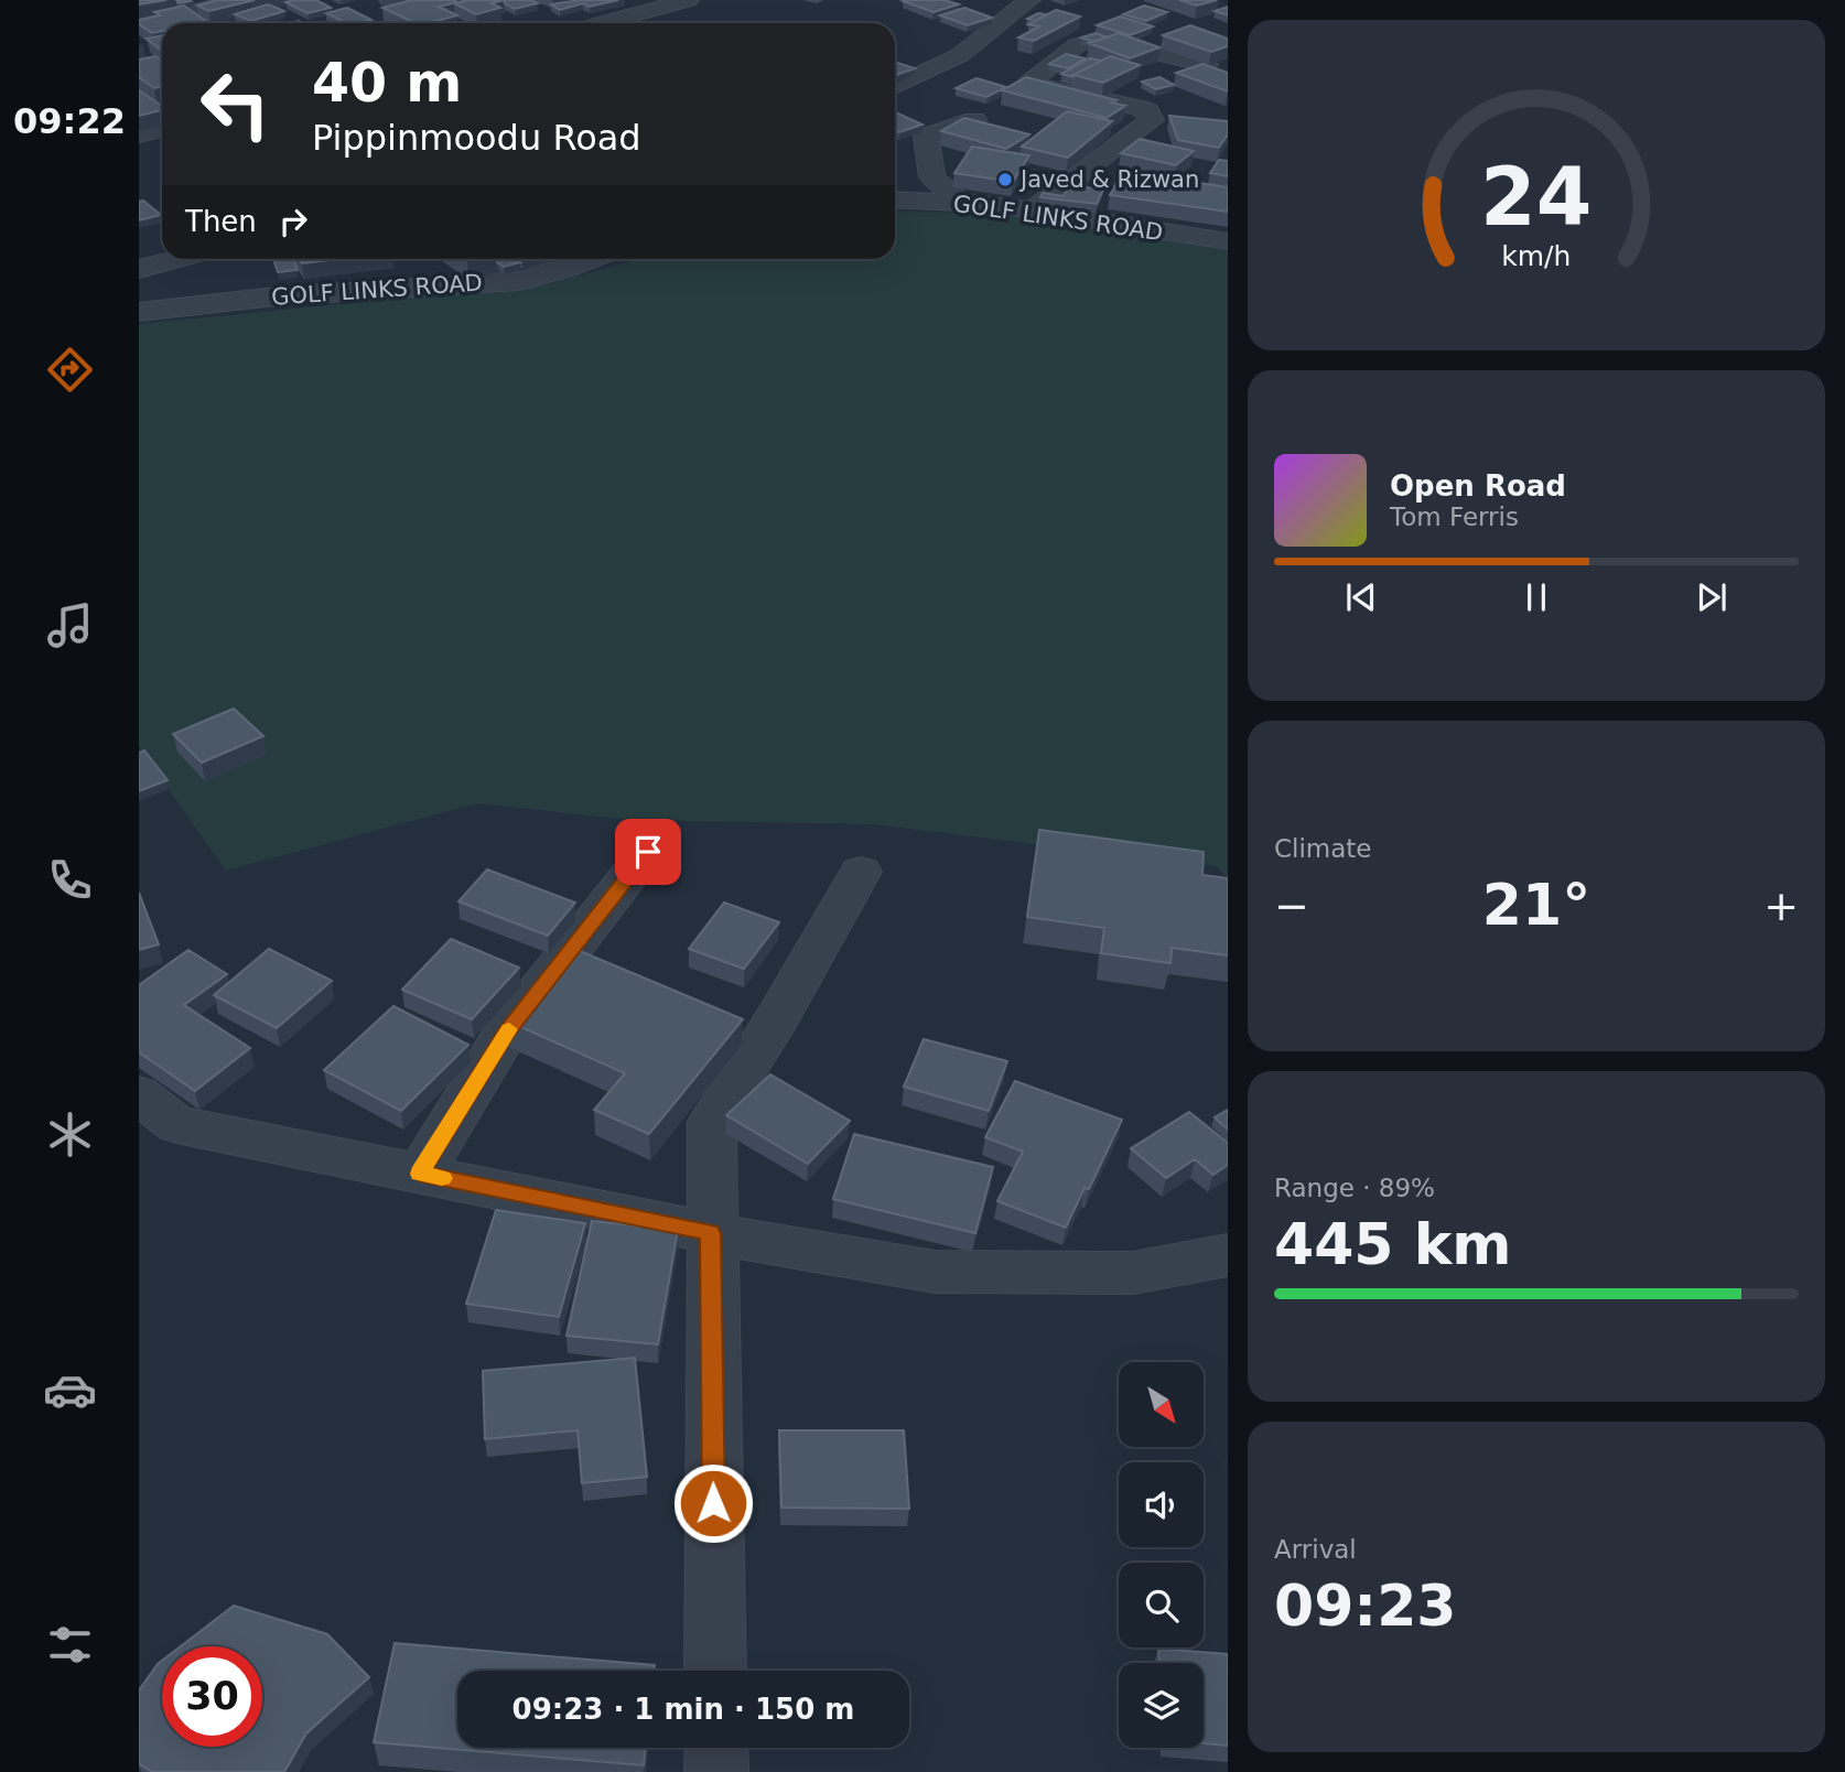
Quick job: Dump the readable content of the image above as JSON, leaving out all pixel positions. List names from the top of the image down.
{
  "streets": {
    "street": ["GOLF LINKS ROAD"]
  },
  "places": ["Javed & Rizwan"],
  "north": "bottom right",
  "page": {
    "tabs": "09:22",
    "turn": ["40 m", "Pippinmoodu Road"],
    "then": "Then",
    "song": ["Open Road", "Tom Ferris"],
    "tile": [
      "Climate",
      ["Range · 89%", "445 km"],
      ["Arrival", "09:23"]
    ],
    "heat": ["−", "21°", "+"],
    "limit": "30",
    "trip": "09:23 · 1 min · 150 m",
    "gauge": ["24", "km/h"]
  }
}
